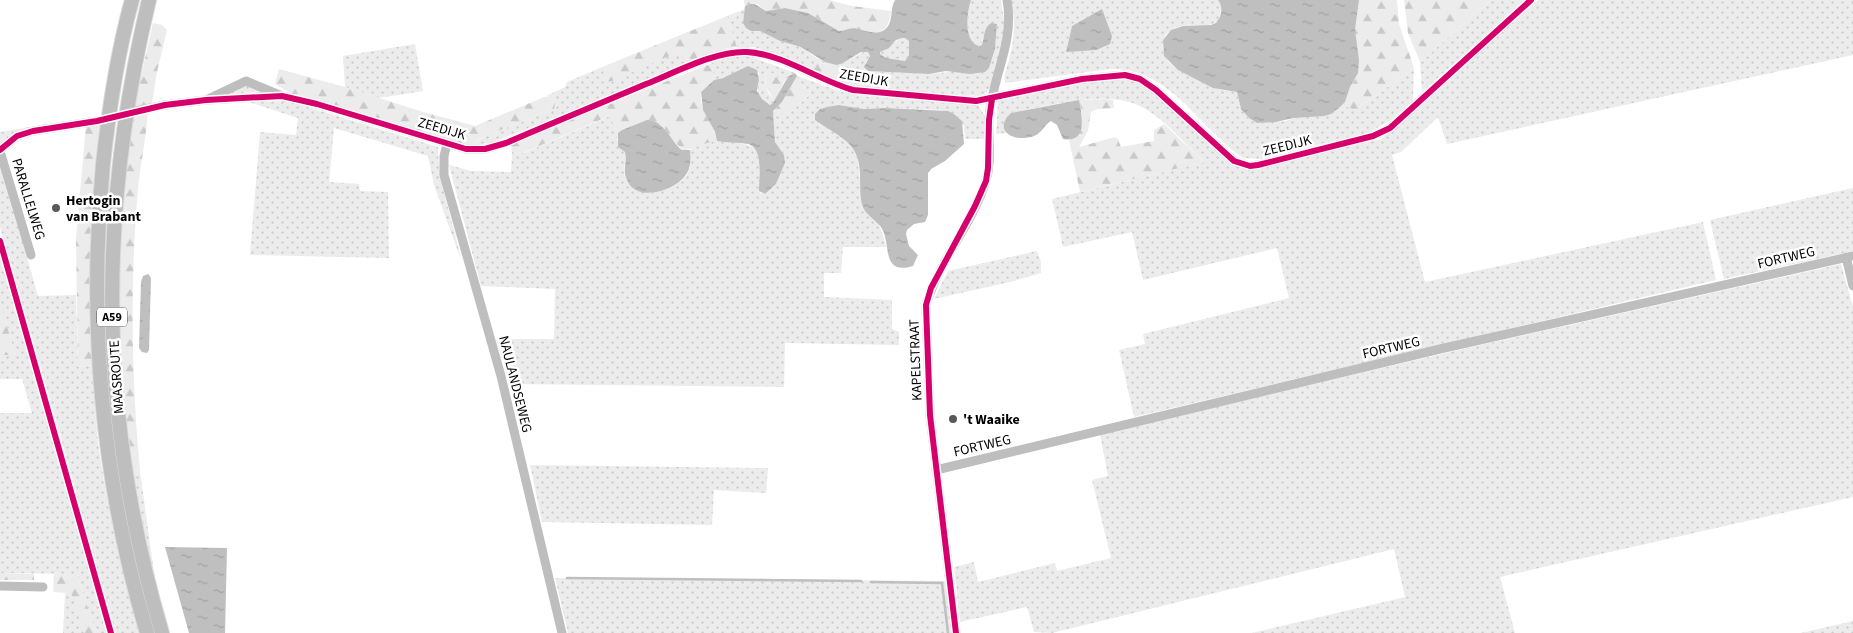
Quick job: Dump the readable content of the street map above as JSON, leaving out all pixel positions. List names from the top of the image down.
{
  "streets": {
    "highway": ["A59", "MAASROUTE"],
    "street": [
      "ZEEDIJK",
      "PARALLELWEG",
      "FORTWEG",
      "KAPELSTRAAT",
      "NAULANDSEWEG"
    ]
  },
  "crossings": [
    ["ZEEDIJK", "KAPELSTRAAT"],
    ["ZEEDIJK", "NAULANDSEWEG"],
    ["FORTWEG", "KAPELSTRAAT"]
  ],
  "places": ["Hertogin van Brabant", "'t Waaike"]
}
